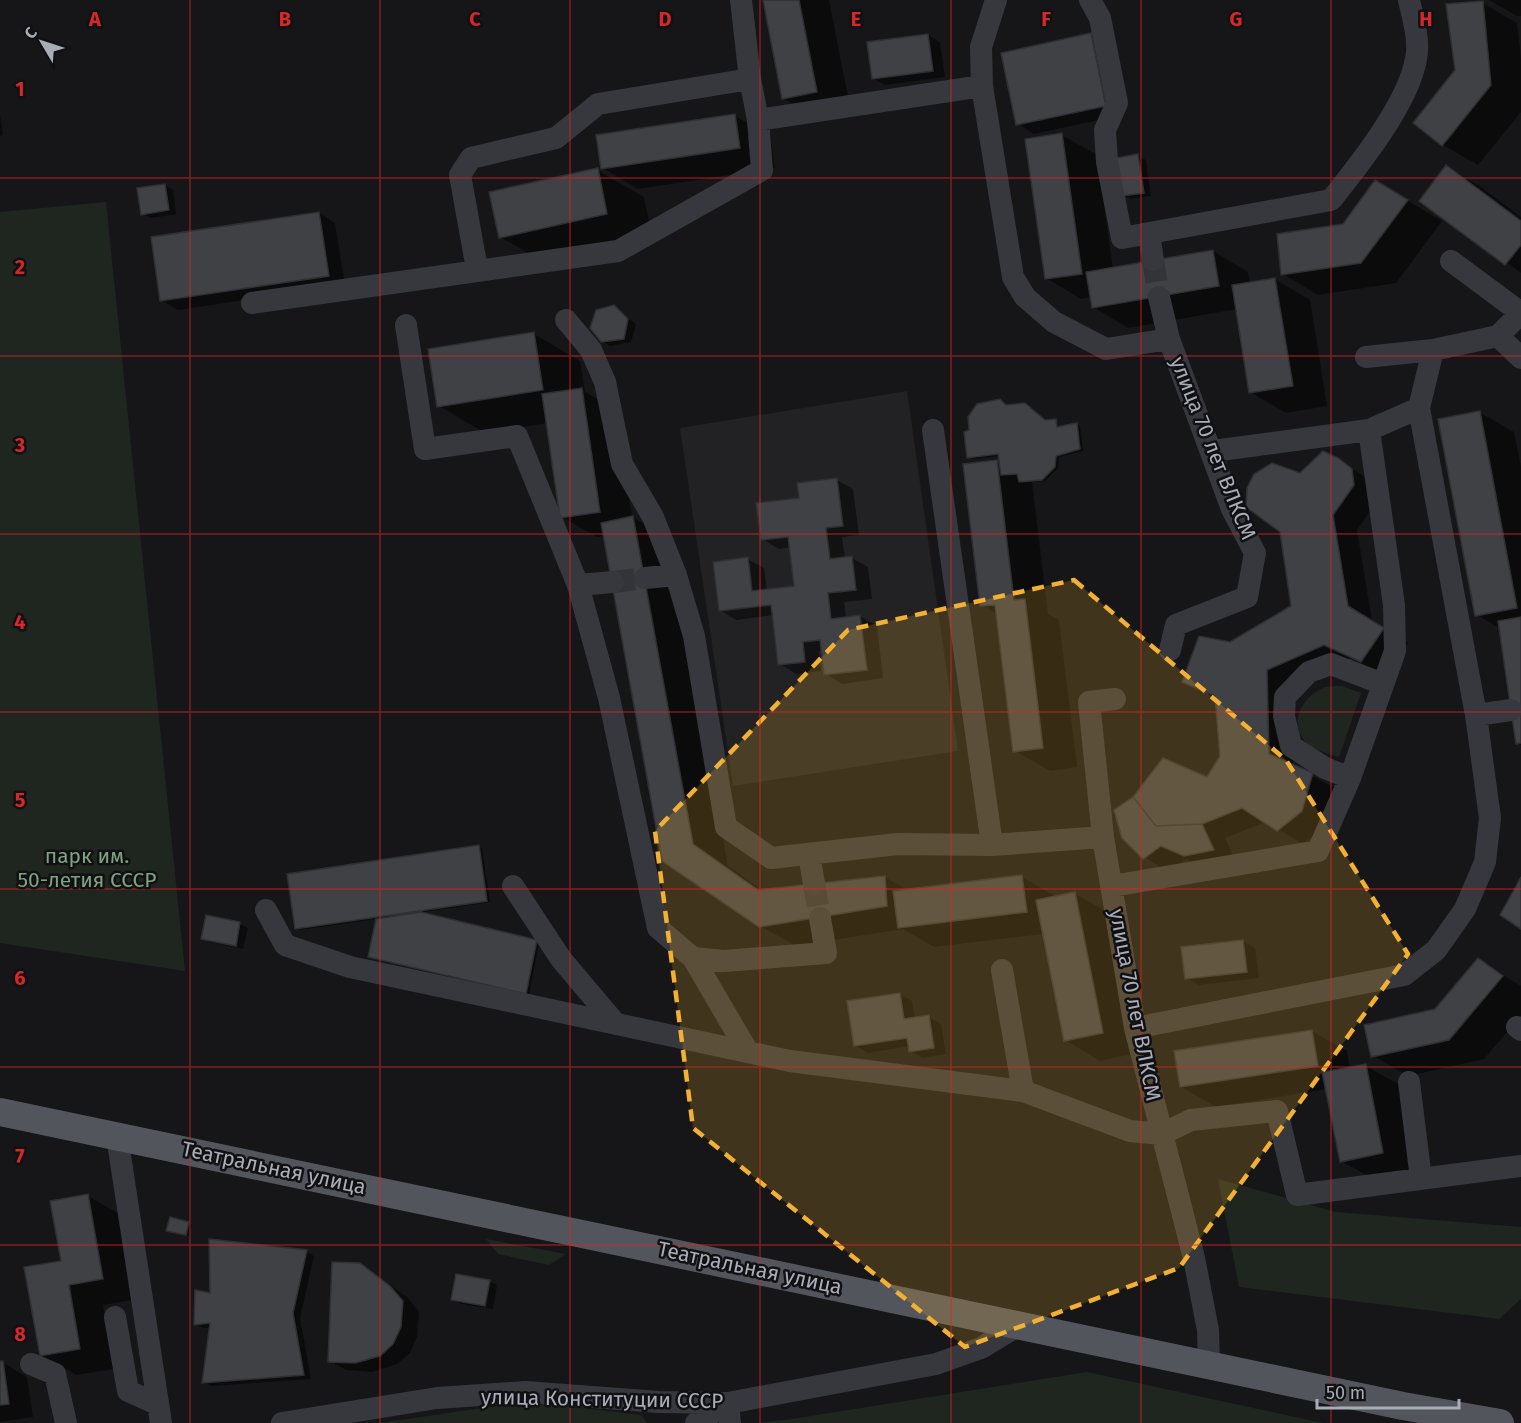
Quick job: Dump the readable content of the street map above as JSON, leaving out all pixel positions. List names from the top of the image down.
{
  "streets": {
    "main road": ["Театральная улица"],
    "street": ["улица 70 лет ВЛКСМ", "улица Конституции СССР"]
  },
  "crossings": [
    ["улица 70 лет ВЛКСМ", "Театральная улица"],
    ["Театральная улица", "улица Конституции СССР"]
  ],
  "parks": ["парк им. 50-летия СССР"],
  "scale_bar": "50 m",
  "north": "top left",
  "grid": {
    "columns": [
      "A",
      "B",
      "C",
      "D",
      "E",
      "F",
      "G",
      "H"
    ],
    "rows": [
      "1",
      "2",
      "3",
      "4",
      "5",
      "6",
      "7",
      "8"
    ]
  }
}
